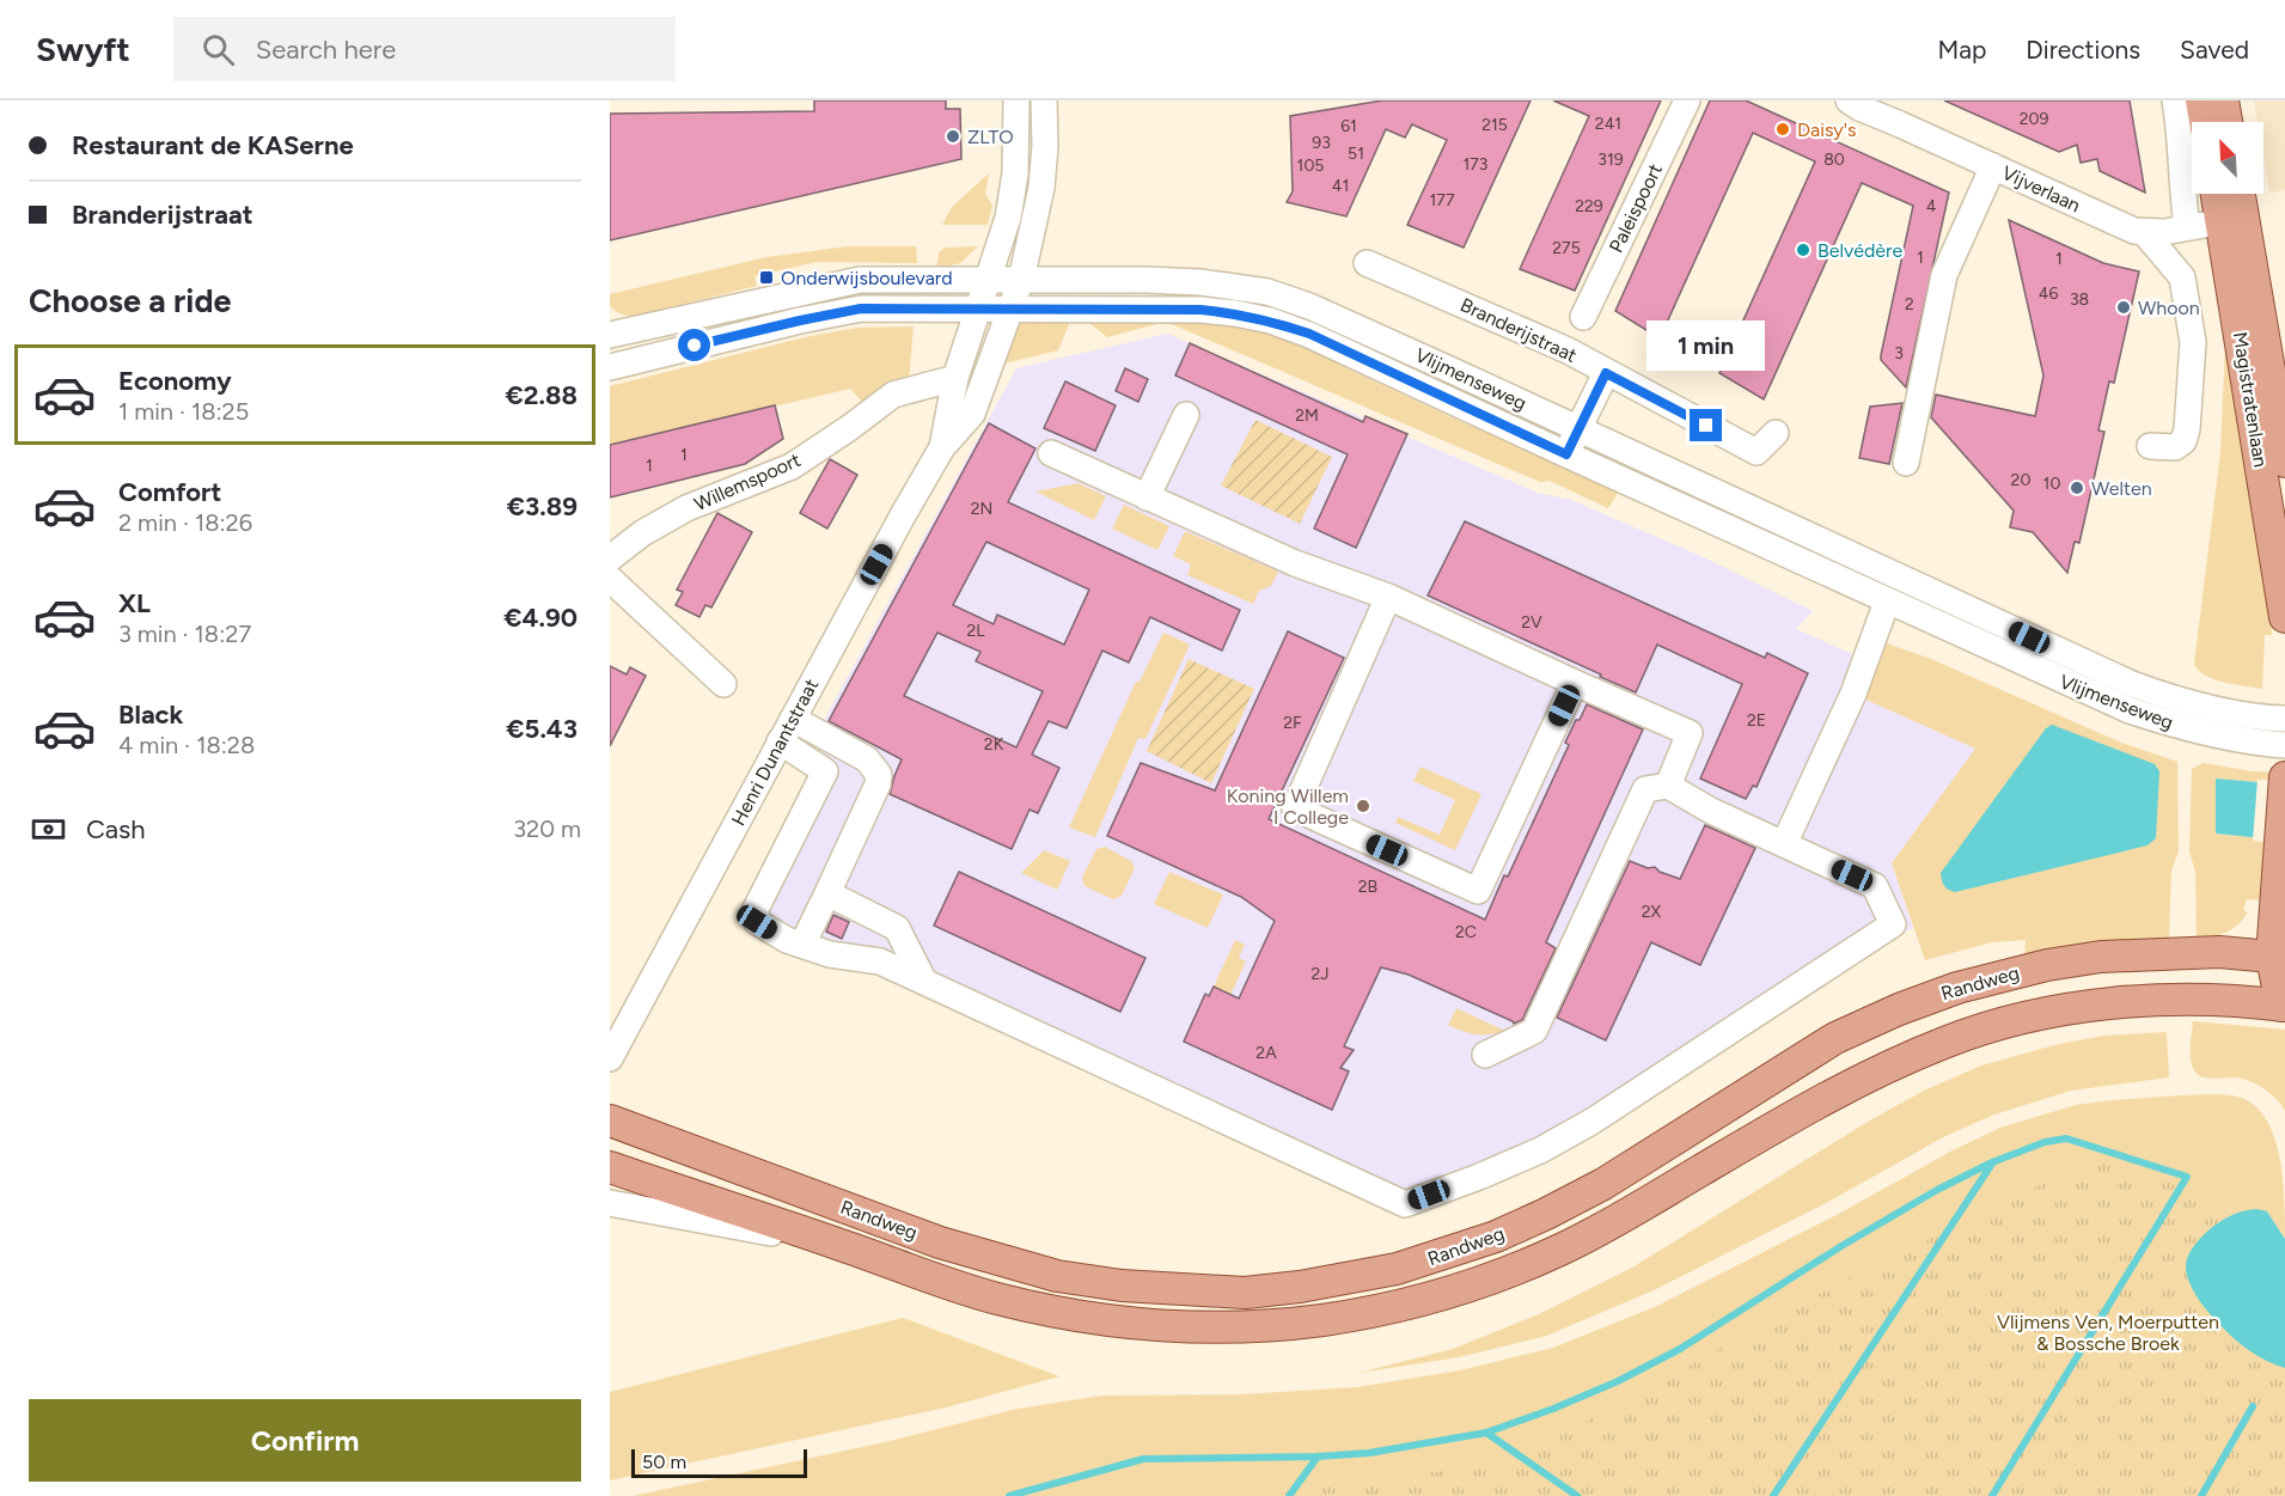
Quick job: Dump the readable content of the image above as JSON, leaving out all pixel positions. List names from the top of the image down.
{
  "streets": {
    "main road": ["Magistratenlaan", "Randweg"],
    "street": [
      "Vijverlaan",
      "Paleispoort",
      "Branderijstraat",
      "Vlijmenseweg",
      "Willemspoort",
      "Henri Dunantstraat"
    ]
  },
  "crossings": [
    ["Vijverlaan", "Magistratenlaan"],
    ["Vlijmenseweg", "Henri Dunantstraat"],
    ["Willemspoort", "Henri Dunantstraat"]
  ],
  "parks": ["Vlijmens Ven, Moerputten & Bossche Broek"],
  "places": {
    "other": [
      "Daisy's",
      "ZLTO",
      "Belvédère",
      "Whoon",
      "Welten",
      "Koning Willem I College"
    ],
    "transit": ["Onderwijsboulevard"]
  },
  "house_numbers": [
    "209",
    "241",
    "215",
    "61",
    "93",
    "51",
    "319",
    "80",
    "173",
    "105",
    "41",
    "177",
    "229",
    "4",
    "275",
    "1",
    "1",
    "46",
    "38",
    "2",
    "3",
    "2M",
    "1",
    "1",
    "20",
    "10",
    "2N",
    "2V",
    "2L",
    "2E",
    "2F",
    "2K",
    "2B",
    "2X",
    "2C",
    "2J",
    "2A"
  ],
  "scale_bar": "50 m",
  "north": "top left",
  "page": {
    "header": "Swyft",
    "search": "Search here",
    "nav": ["Map", "Directions", "Saved"],
    "banner": ["Restaurant de KASerne", "Branderijstraat"],
    "heading": "Choose a ride",
    "bubble": "1 min",
    "list": [
      {
        "name": "Economy",
        "note": "1 min · 18:25",
        "value": "€2.88"
      },
      {
        "name": "Comfort",
        "note": "2 min · 18:26",
        "value": "€3.89"
      },
      {
        "name": "XL",
        "note": "3 min · 18:27",
        "value": "€4.90"
      },
      {
        "name": "Black",
        "note": "4 min · 18:28",
        "value": "€5.43"
      }
    ],
    "pay": ["Cash", "320 m"],
    "buttons": "Confirm",
    "scale": "50 m"
  }
}
